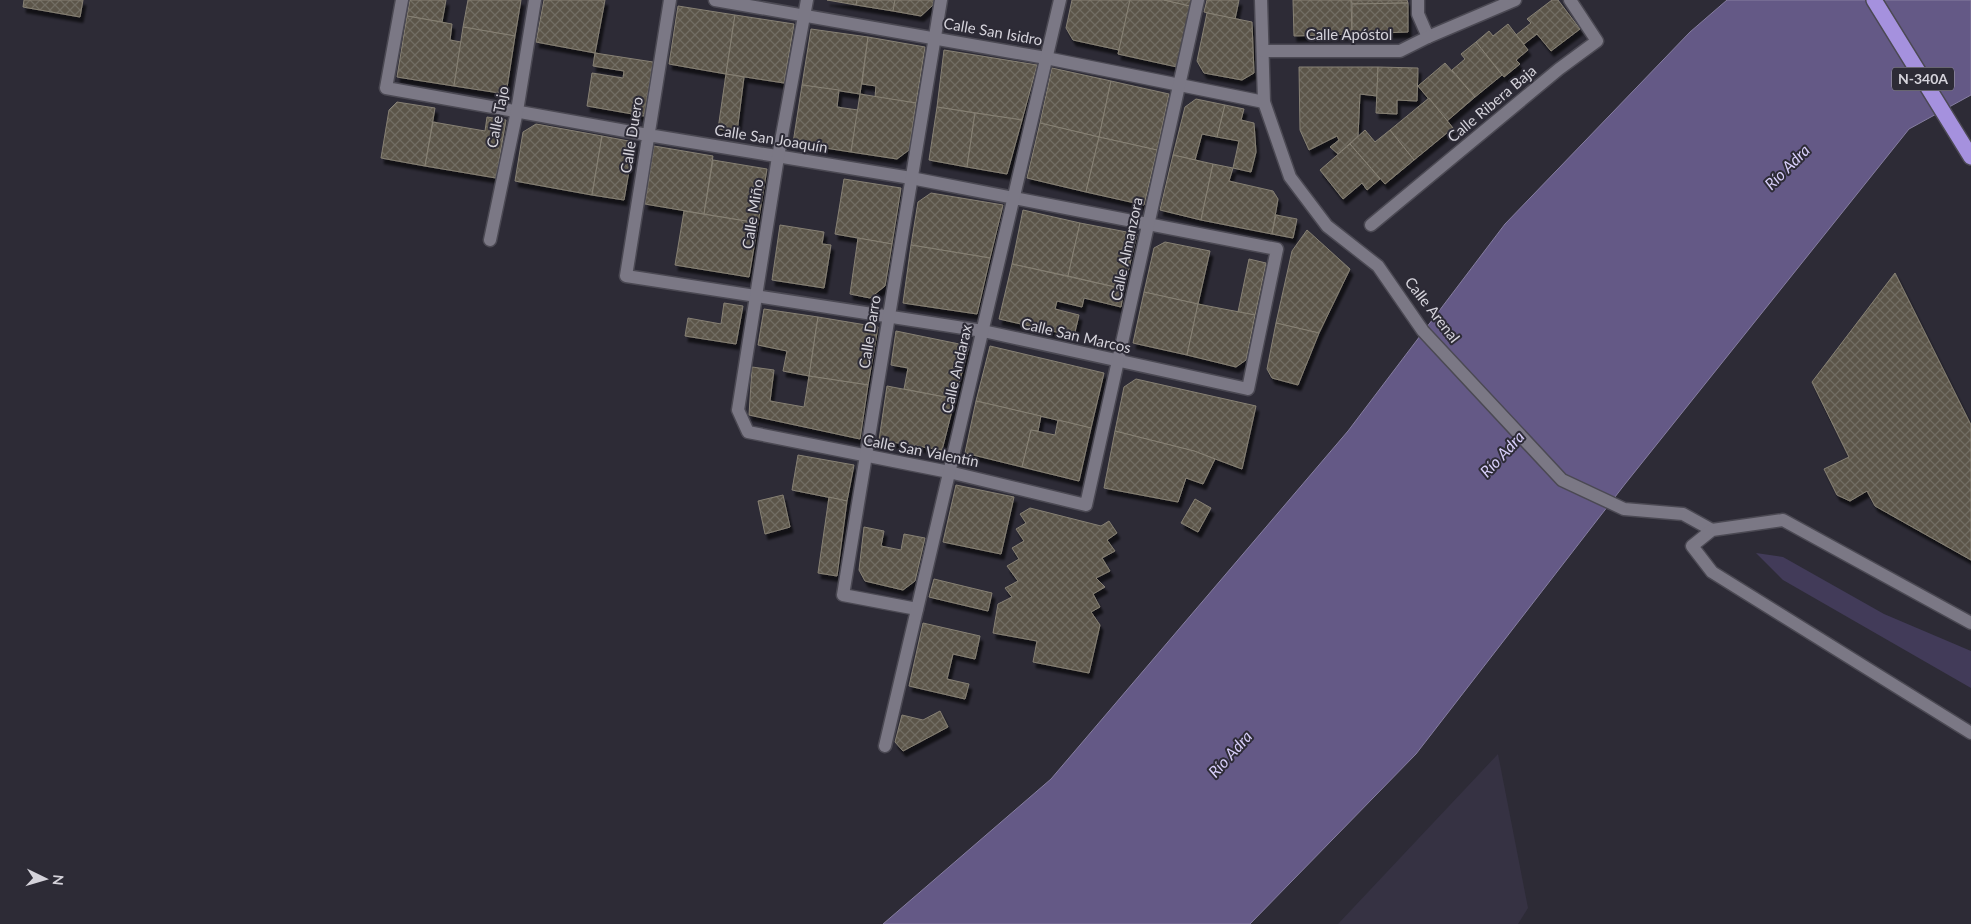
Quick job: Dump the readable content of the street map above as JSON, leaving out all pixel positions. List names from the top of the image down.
{
  "streets": {
    "highway": ["N-340A"],
    "street": [
      "Calle San Isidro",
      "Calle Apóstol",
      "Calle Ribera Baja",
      "Calle Tajo",
      "Calle Duero",
      "Calle San Joaquín",
      "Calle Miño",
      "Calle Almanzora",
      "Calle Arenal",
      "Calle Darro",
      "Calle San Marcos",
      "Calle Andarax",
      "Calle San Valentín"
    ]
  },
  "crossings": [
    ["Calle San Isidro", "Calle Miño"],
    ["Calle San Isidro", "Calle Almanzora"],
    ["Calle San Isidro", "Calle Arenal"],
    ["Calle San Isidro", "Calle Darro"],
    ["Calle San Isidro", "Calle Andarax"],
    ["Calle Apóstol", "Calle Arenal"],
    ["Calle Tajo", "Calle San Joaquín"],
    ["Calle Duero", "Calle San Joaquín"],
    ["Calle Duero", "Calle San Marcos"],
    ["Calle San Joaquín", "Calle Miño"],
    ["Calle San Joaquín", "Calle Almanzora"],
    ["Calle San Joaquín", "Calle Darro"],
    ["Calle San Joaquín", "Calle San Marcos"],
    ["Calle San Joaquín", "Calle Andarax"],
    ["Calle Miño", "Calle San Marcos"],
    ["Calle Miño", "Calle San Valentín"],
    ["Calle Almanzora", "Calle San Marcos"],
    ["Calle Almanzora", "Calle San Valentín"],
    ["Calle Darro", "Calle San Marcos"],
    ["Calle Darro", "Calle Andarax"],
    ["Calle Darro", "Calle San Valentín"],
    ["Calle San Marcos", "Calle Andarax"],
    ["Calle Andarax", "Calle San Valentín"]
  ],
  "water": ["Río Adra"],
  "north": "right"
}
